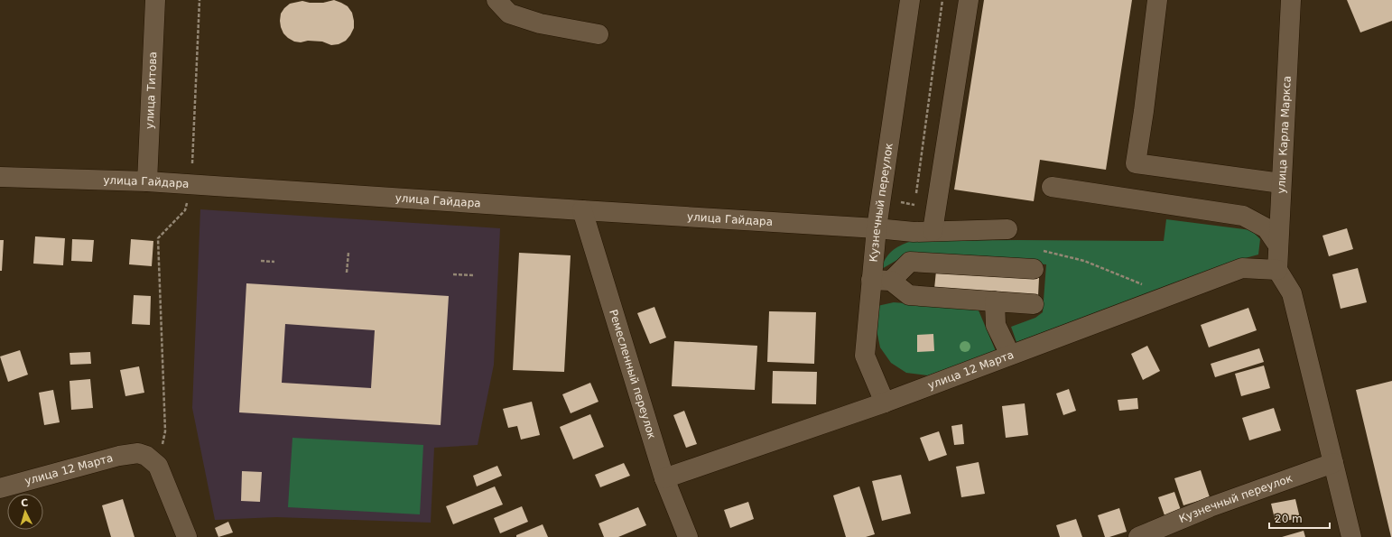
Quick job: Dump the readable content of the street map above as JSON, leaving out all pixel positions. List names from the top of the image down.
{
  "streets": {
    "street": [
      "улица Титова",
      "улица Карла Маркса",
      "улица Гайдара",
      "Кузнечный переулок",
      "улица 12 Марта",
      "Ремесленный переулок"
    ]
  },
  "crossings": [
    ["улица Титова", "улица Гайдара"],
    ["улица Карла Маркса", "улица 12 Марта"],
    ["улица Гайдара", "Кузнечный переулок"],
    ["улица Гайдара", "Ремесленный переулок"],
    ["Кузнечный переулок", "улица 12 Марта"],
    ["улица 12 Марта", "Ремесленный переулок"]
  ],
  "scale_bar": "20 m",
  "north": "top"
}
